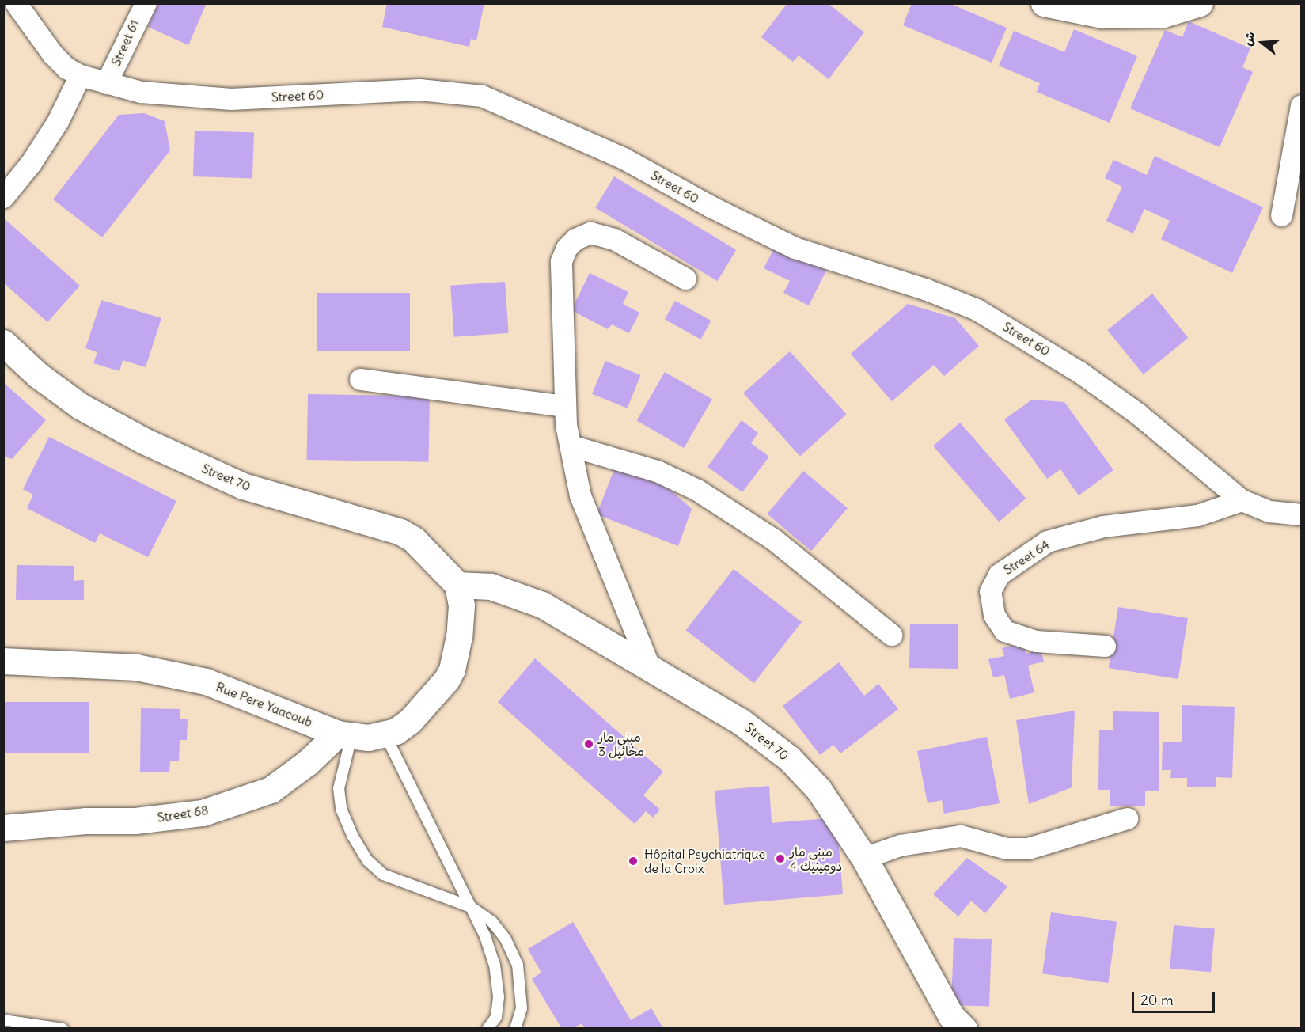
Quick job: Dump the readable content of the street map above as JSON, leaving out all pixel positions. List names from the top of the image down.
{
  "streets": {
    "street": [
      "Street 61",
      "Street 60",
      "Street 70",
      "Street 64",
      "Rue Pere Yaacoub",
      "Street 68"
    ]
  },
  "crossings": [
    ["Street 61", "Street 60"],
    ["Street 60", "Street 64"],
    ["Street 70", "Rue Pere Yaacoub"],
    ["Rue Pere Yaacoub", "Street 68"]
  ],
  "places": ["مبنى مار مخائيل 3", "مبنى مار دومينيك 4", "Hôpital Psychiatrique de la Croix"],
  "scale_bar": "20 m",
  "north": "left"
}
